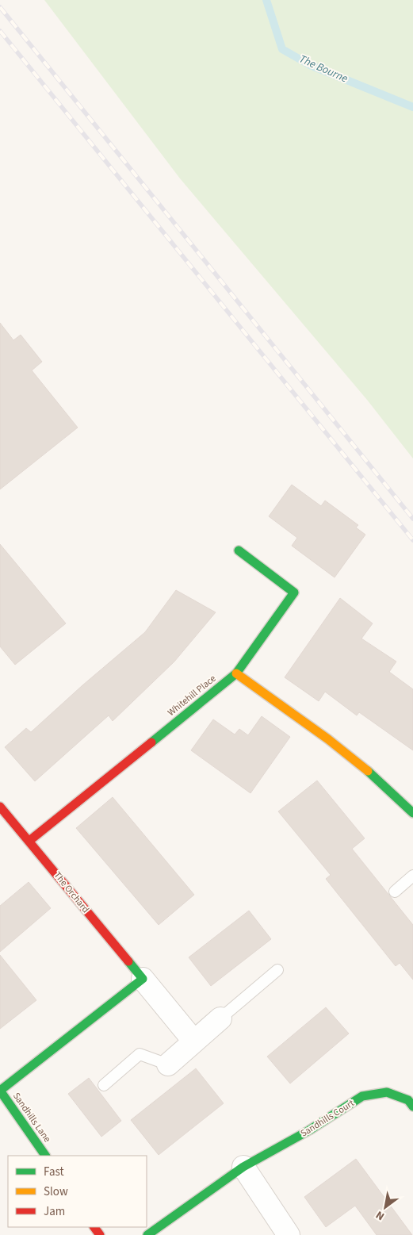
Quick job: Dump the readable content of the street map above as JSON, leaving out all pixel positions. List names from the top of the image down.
{
  "streets": {
    "street": [
      "Whitehill Place",
      "The Orchard",
      "Sandhills Lane",
      "Sandhills Court"
    ]
  },
  "crossings": [
    ["Whitehill Place", "The Orchard"]
  ],
  "water": ["The Bourne"],
  "legend": ["Fast", "Slow", "Jam"],
  "north": "bottom left"
}
